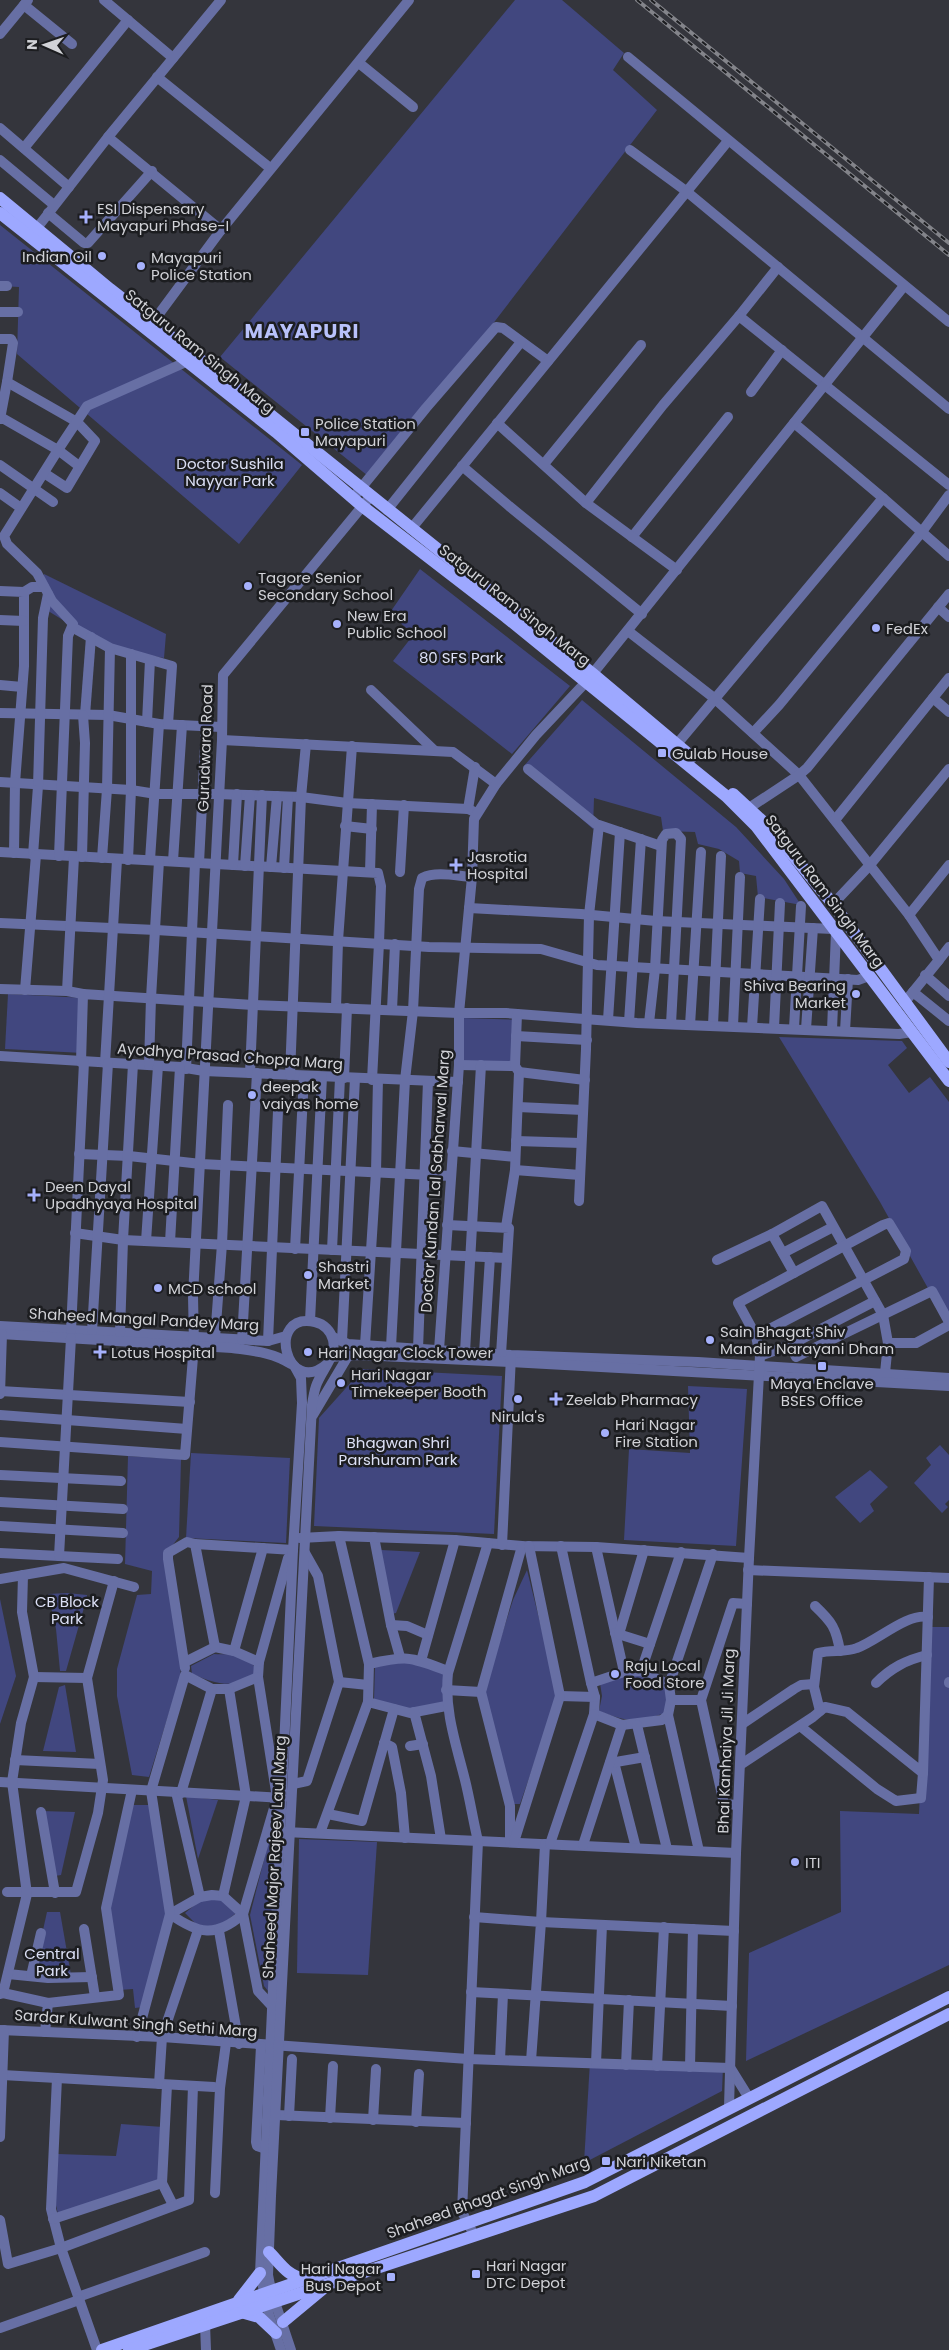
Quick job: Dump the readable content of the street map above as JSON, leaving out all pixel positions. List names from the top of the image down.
{
  "streets": {
    "main road": ["Satguru Ram Singh Marg", "Shaheed Bhagat Singh Marg"],
    "street": [
      "Gurudwara Road",
      "Ayodhya Prasad Chopra Marg",
      "Doctor Kundan Lal Sabharwal Marg",
      "Shaheed Mangal Pandey Marg",
      "Bhai Kanhaiya Jil Ji Marg",
      "Shaheed Major Rajeev Laul Marg",
      "Sardar Kulwant Singh Sethi Marg"
    ]
  },
  "crossings": [
    ["Satguru Ram Singh Marg", "Gurudwara Road"],
    ["Gurudwara Road", "Ayodhya Prasad Chopra Marg"],
    ["Gurudwara Road", "Shaheed Mangal Pandey Marg"],
    ["Ayodhya Prasad Chopra Marg", "Doctor Kundan Lal Sabharwal Marg"],
    ["Shaheed Mangal Pandey Marg", "Shaheed Major Rajeev Laul Marg"],
    ["Bhai Kanhaiya Jil Ji Marg", "Sardar Kulwant Singh Sethi Marg"],
    ["Bhai Kanhaiya Jil Ji Marg", "Shaheed Bhagat Singh Marg"],
    ["Shaheed Major Rajeev Laul Marg", "Sardar Kulwant Singh Sethi Marg"],
    ["Shaheed Major Rajeev Laul Marg", "Shaheed Bhagat Singh Marg"]
  ],
  "districts": ["MAYAPURI"],
  "parks": [
    "Doctor Sushila Nayyar Park",
    "80 SFS Park",
    "Bhagwan Shri Parshuram Park",
    "CB Block Park",
    "Central Park"
  ],
  "places": {
    "health": [
      "ESI Dispensary Mayapuri Phase-I",
      "Jasrotia Hospital",
      "Deen Dayal Upadhyaya Hospital",
      "Lotus Hospital",
      "Zeelab Pharmacy"
    ],
    "other": [
      "Indian Oil",
      "Mayapuri Police Station",
      "Tagore Senior Secondary School",
      "New Era Public School",
      "FedEx",
      "Shiva Bearing Market",
      "deepak vaiyas home",
      "Shastri Market",
      "MCD school",
      "Sain Bhagat Shiv Mandir Narayani Dham",
      "Hari Nagar Clock Tower",
      "Hari Nagar Timekeeper Booth",
      "Nirula's",
      "Hari Nagar Fire Station",
      "Raju Local Food Store",
      "ITI"
    ],
    "transit": [
      "Police Station Mayapuri",
      "Gulab House",
      "Maya Enclave BSES Office",
      "Nari Niketan",
      "Hari Nagar DTC Depot",
      "Hari Nagar Bus Depot"
    ]
  },
  "north": "left"
}
